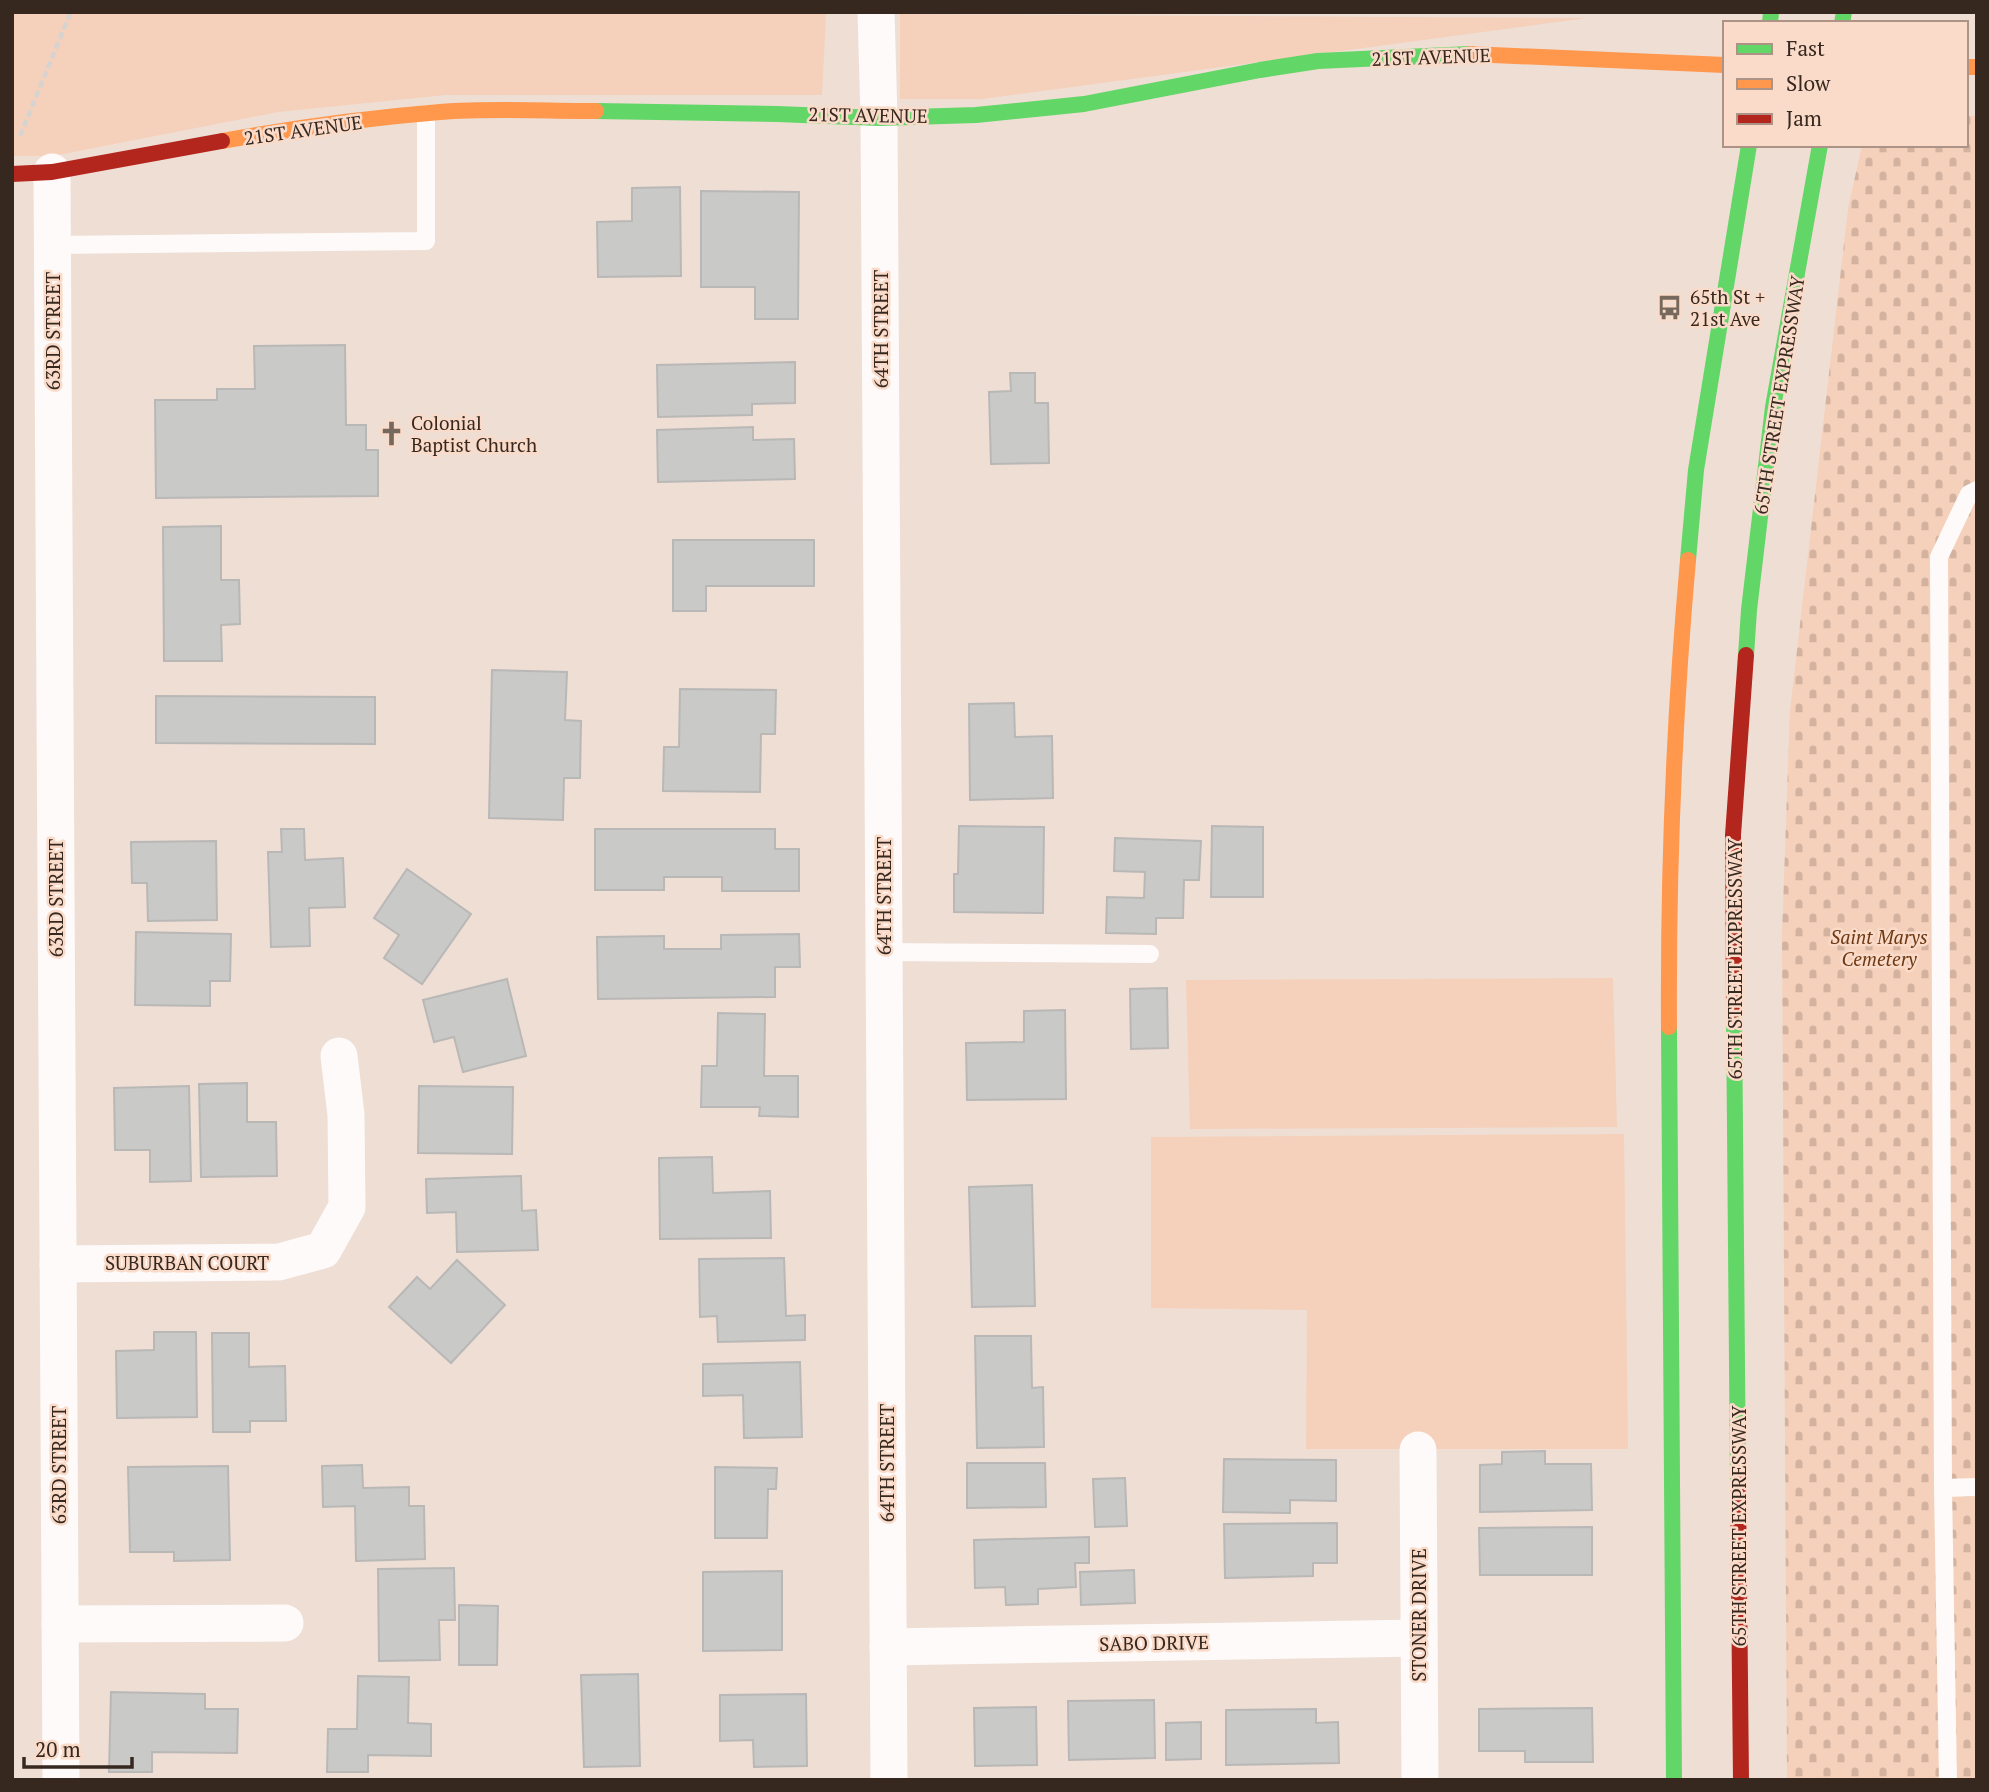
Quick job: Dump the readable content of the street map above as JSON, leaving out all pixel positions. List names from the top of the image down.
{
  "streets": {
    "main road": ["21ST AVENUE", "65TH STREET EXPRESSWAY"],
    "street": [
      "64TH STREET",
      "63RD STREET",
      "SUBURBAN COURT",
      "STONER DRIVE",
      "SABO DRIVE"
    ]
  },
  "crossings": [
    ["21ST AVENUE", "64TH STREET"],
    ["21ST AVENUE", "63RD STREET"],
    ["64TH STREET", "SABO DRIVE"],
    ["63RD STREET", "SUBURBAN COURT"],
    ["STONER DRIVE", "SABO DRIVE"]
  ],
  "parks": ["Saint Marys Cemetery"],
  "places": {
    "bus stop": ["65th St + 21st Ave"],
    "church": ["Colonial Baptist Church"]
  },
  "legend": ["Fast", "Slow", "Jam"],
  "scale_bar": "20 m"
}
